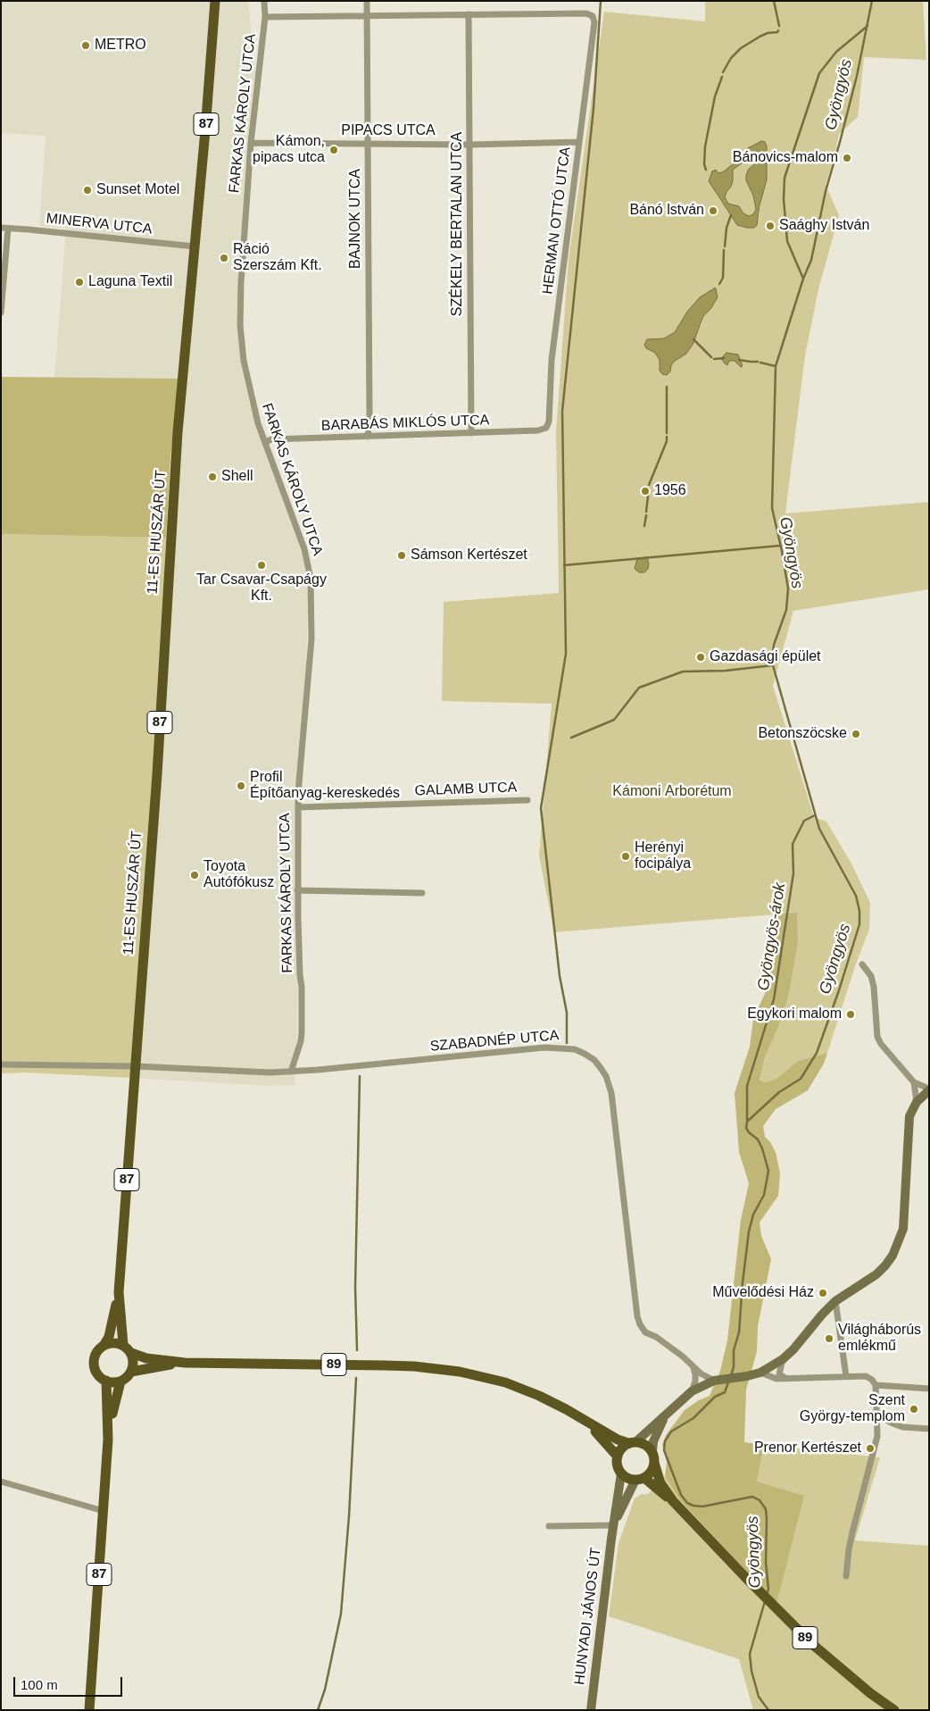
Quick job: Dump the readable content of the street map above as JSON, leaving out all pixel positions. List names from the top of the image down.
{
  "streets": {
    "main road": [
      "87",
      "11-ES HUSZÁR ÚT",
      "89",
      "HUNYADI JÁNOS ÚT"
    ],
    "street": [
      "FARKAS KÁROLY UTCA",
      "PIPACS UTCA",
      "BAJNOK UTCA",
      "HERMAN OTTÓ UTCA",
      "MINERVA UTCA",
      "SZÉKELY BERTALAN UTCA",
      "BARABÁS MIKLÓS UTCA",
      "GALAMB UTCA",
      "SZABADNÉP UTCA"
    ]
  },
  "crossings": [
    ["FARKAS KÁROLY UTCA", "PIPACS UTCA"],
    ["FARKAS KÁROLY UTCA", "BARABÁS MIKLÓS UTCA"],
    ["FARKAS KÁROLY UTCA", "GALAMB UTCA"],
    ["FARKAS KÁROLY UTCA", "SZABADNÉP UTCA"],
    ["87", "11-ES HUSZÁR ÚT"],
    ["87", "SZABADNÉP UTCA"],
    ["87", "89"],
    ["PIPACS UTCA", "BAJNOK UTCA"],
    ["PIPACS UTCA", "HERMAN OTTÓ UTCA"],
    ["PIPACS UTCA", "SZÉKELY BERTALAN UTCA"],
    ["BAJNOK UTCA", "BARABÁS MIKLÓS UTCA"],
    ["HERMAN OTTÓ UTCA", "SZÉKELY BERTALAN UTCA"],
    ["HERMAN OTTÓ UTCA", "BARABÁS MIKLÓS UTCA"],
    ["MINERVA UTCA", "11-ES HUSZÁR ÚT"],
    ["SZÉKELY BERTALAN UTCA", "BARABÁS MIKLÓS UTCA"],
    ["11-ES HUSZÁR ÚT", "SZABADNÉP UTCA"],
    ["89", "HUNYADI JÁNOS ÚT"]
  ],
  "water": ["Gyöngyös", "Gyöngyös-árok"],
  "parks": ["Kámoni Arborétum"],
  "places": [
    "METRO",
    "Kámon, pipacs utca",
    "Bánovics-malom",
    "Sunset Motel",
    "Bánó lstván",
    "Saághy István",
    "Ráció Szerszám Kft.",
    "Laguna Textil",
    "Shell",
    "1956",
    "Sámson Kertészet",
    "Tar Csavar-Csapágy Kft.",
    "Gazdasági épület",
    "Betonszöcske",
    "Profil Építőanyag-kereskedés",
    "Herényi focipálya",
    "Toyota Autófókusz",
    "Egykori malom",
    "Művelődési Ház",
    "Világháborús emlékmű",
    "Szent György-templom",
    "Prenor Kertészet"
  ],
  "scale_bar": "100 m"
}
